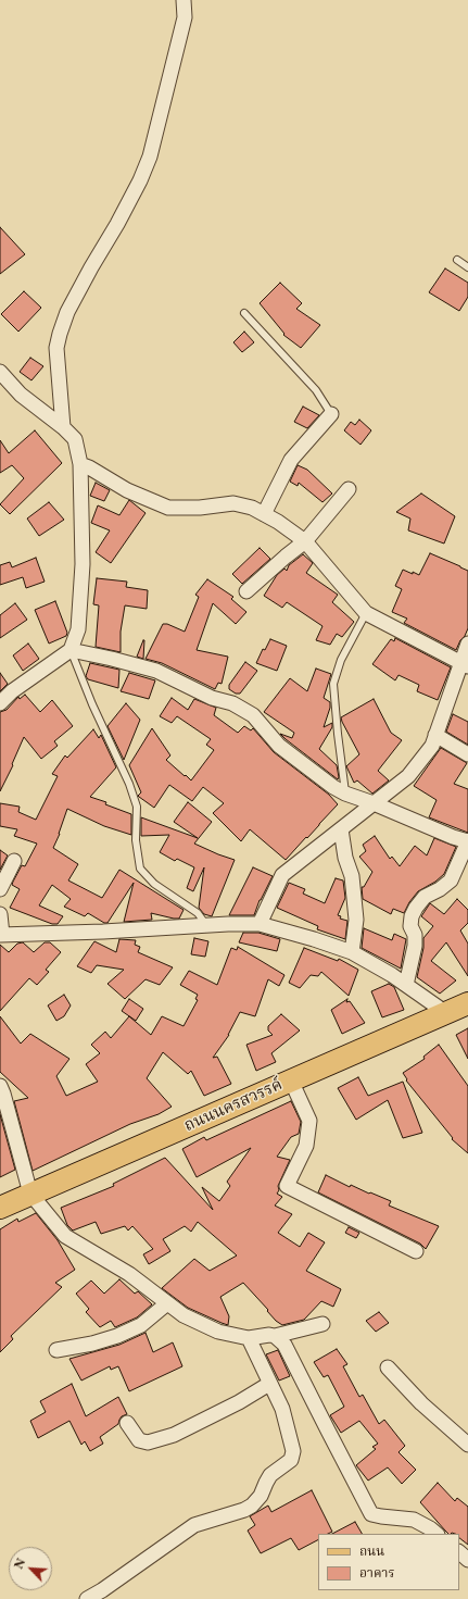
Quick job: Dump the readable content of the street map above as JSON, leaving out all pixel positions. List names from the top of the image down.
{
  "streets": {
    "main road": ["ถนนนครสวรรค์"]
  },
  "legend": ["ถนน", "อาคาร"],
  "north": "top left"
}
